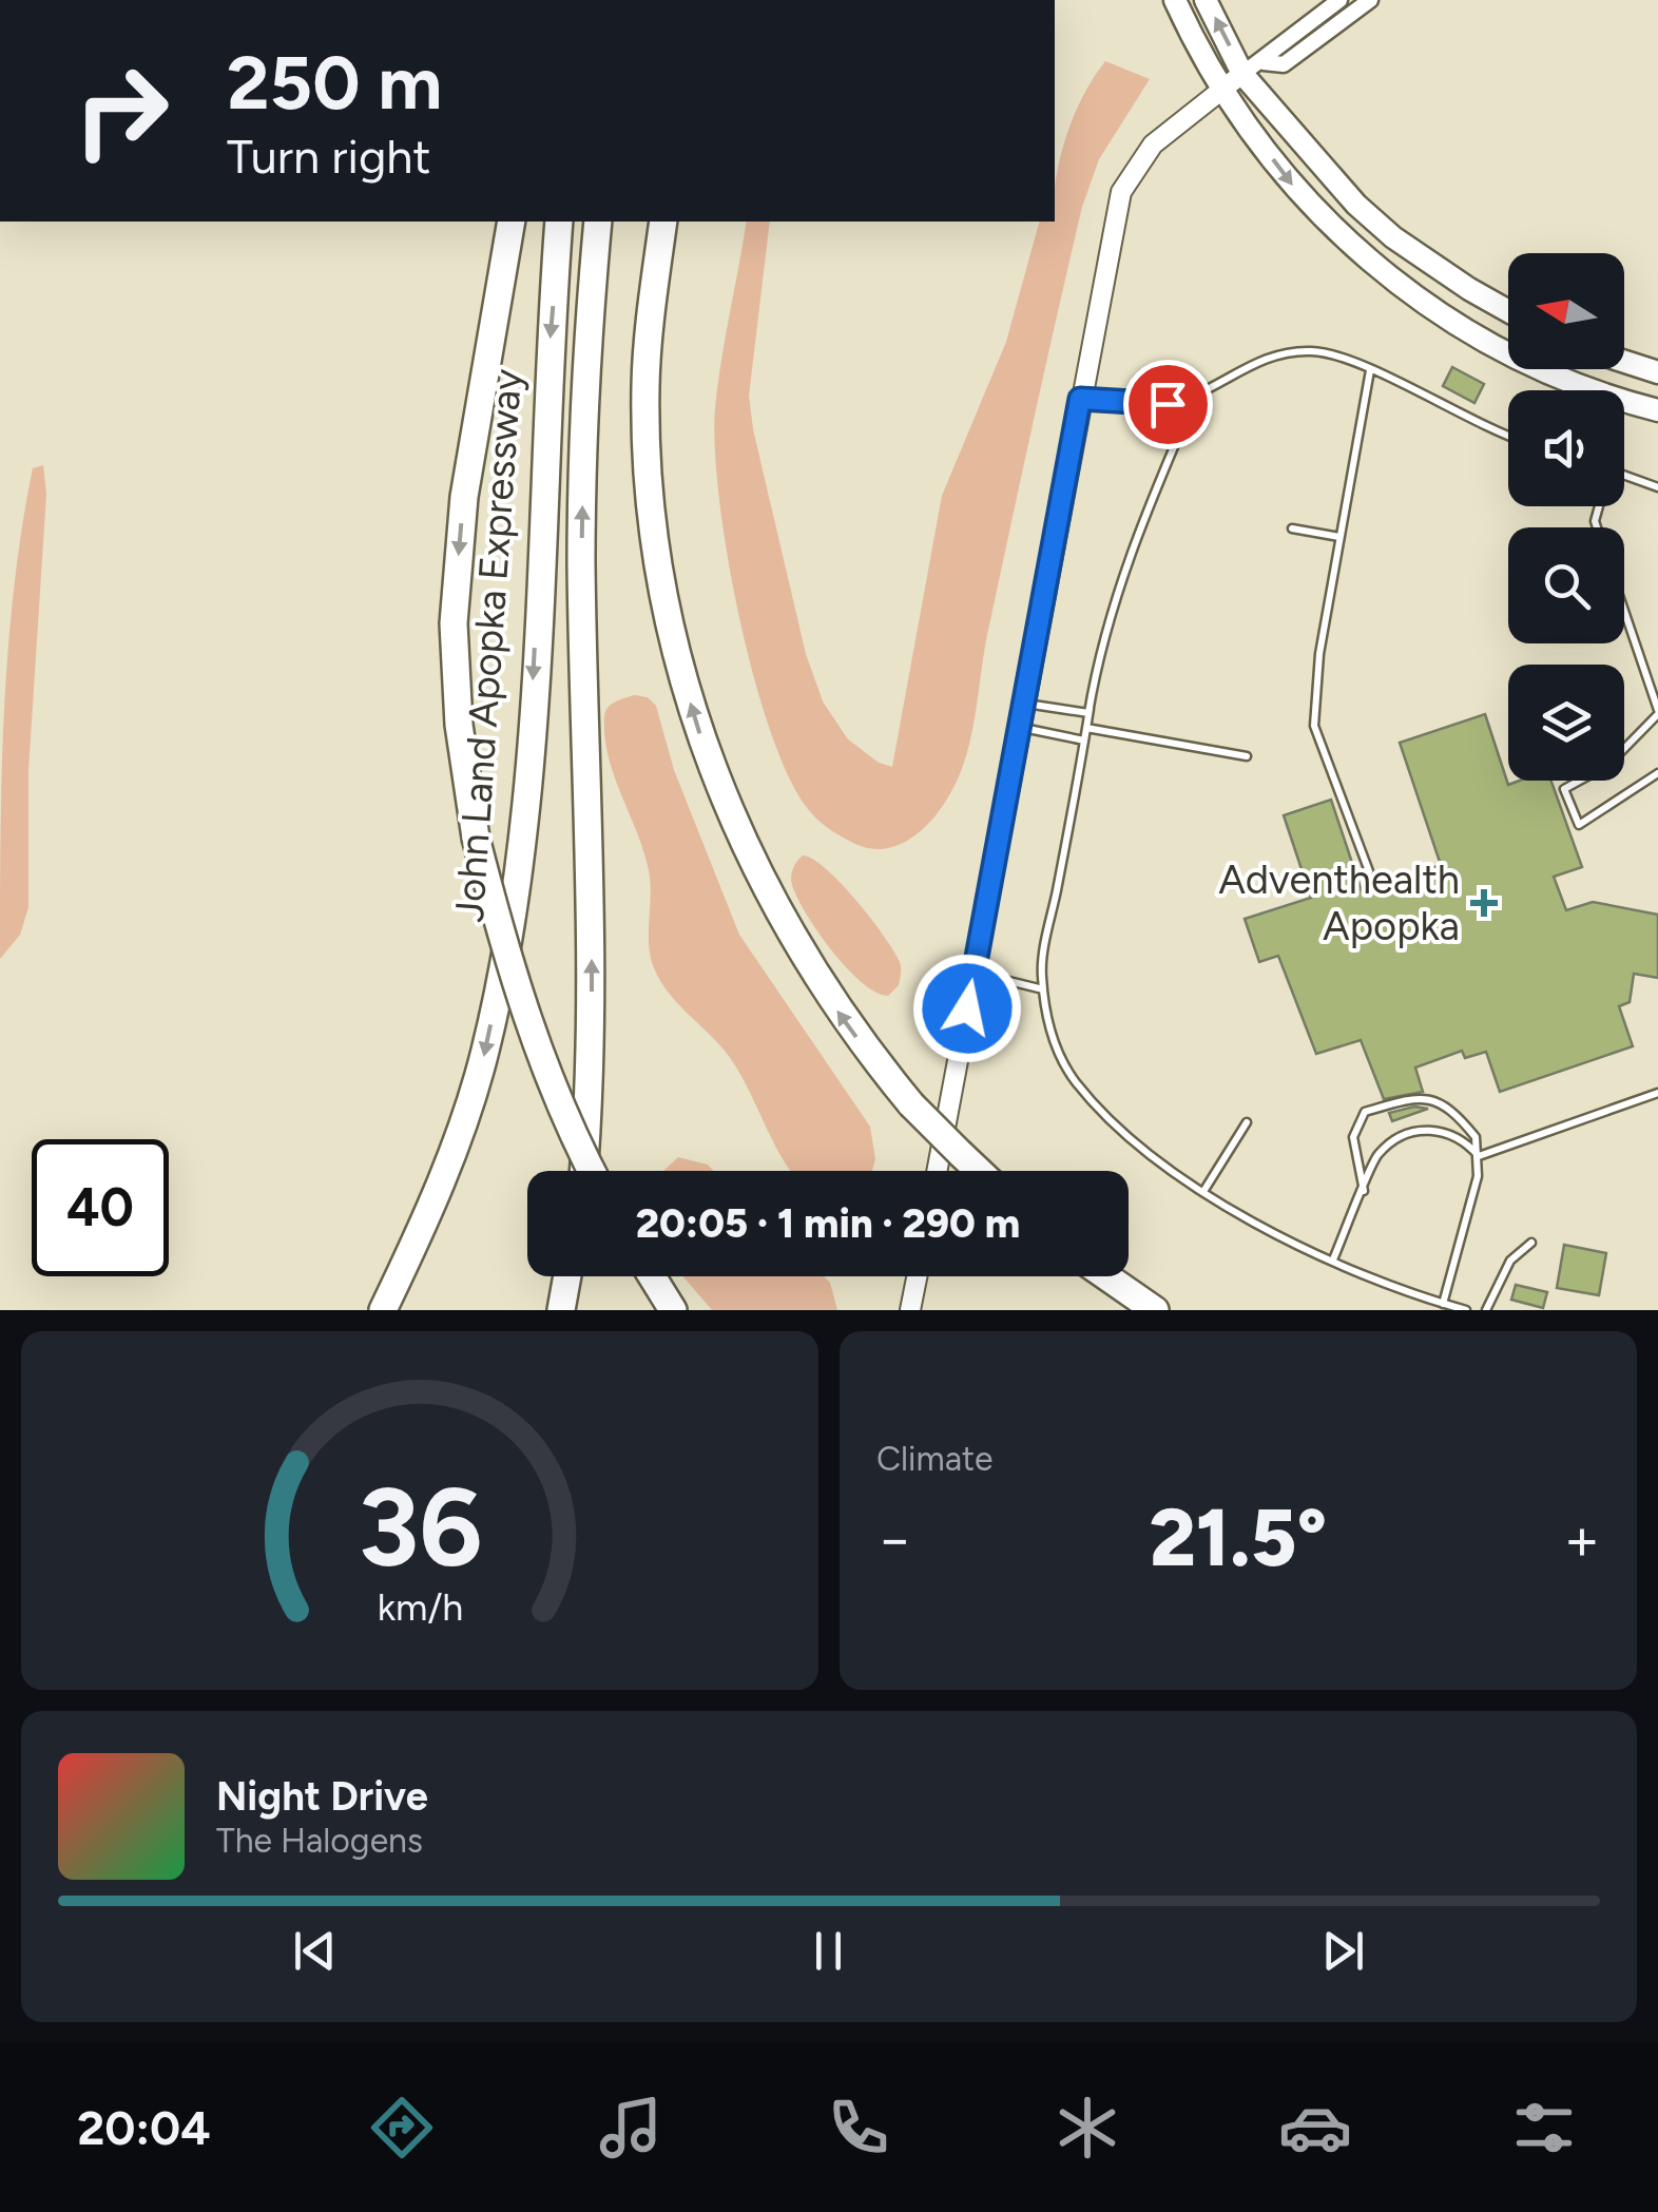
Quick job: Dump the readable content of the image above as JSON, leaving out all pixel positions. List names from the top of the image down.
{
  "streets": {
    "highway": ["John Land Apopka Expressway"]
  },
  "places": {
    "health": ["Adventhealth Apopka"]
  },
  "north": "left",
  "page": {
    "turn": ["250 m", "Turn right"],
    "limit": "40",
    "trip": "20:05 · 1 min · 290 m",
    "tile": "Climate",
    "heat": ["−", "21.5°", "+"],
    "song": ["Night Drive", "The Halogens"],
    "tabs": "20:04",
    "gauge": ["36", "km/h"]
  }
}
